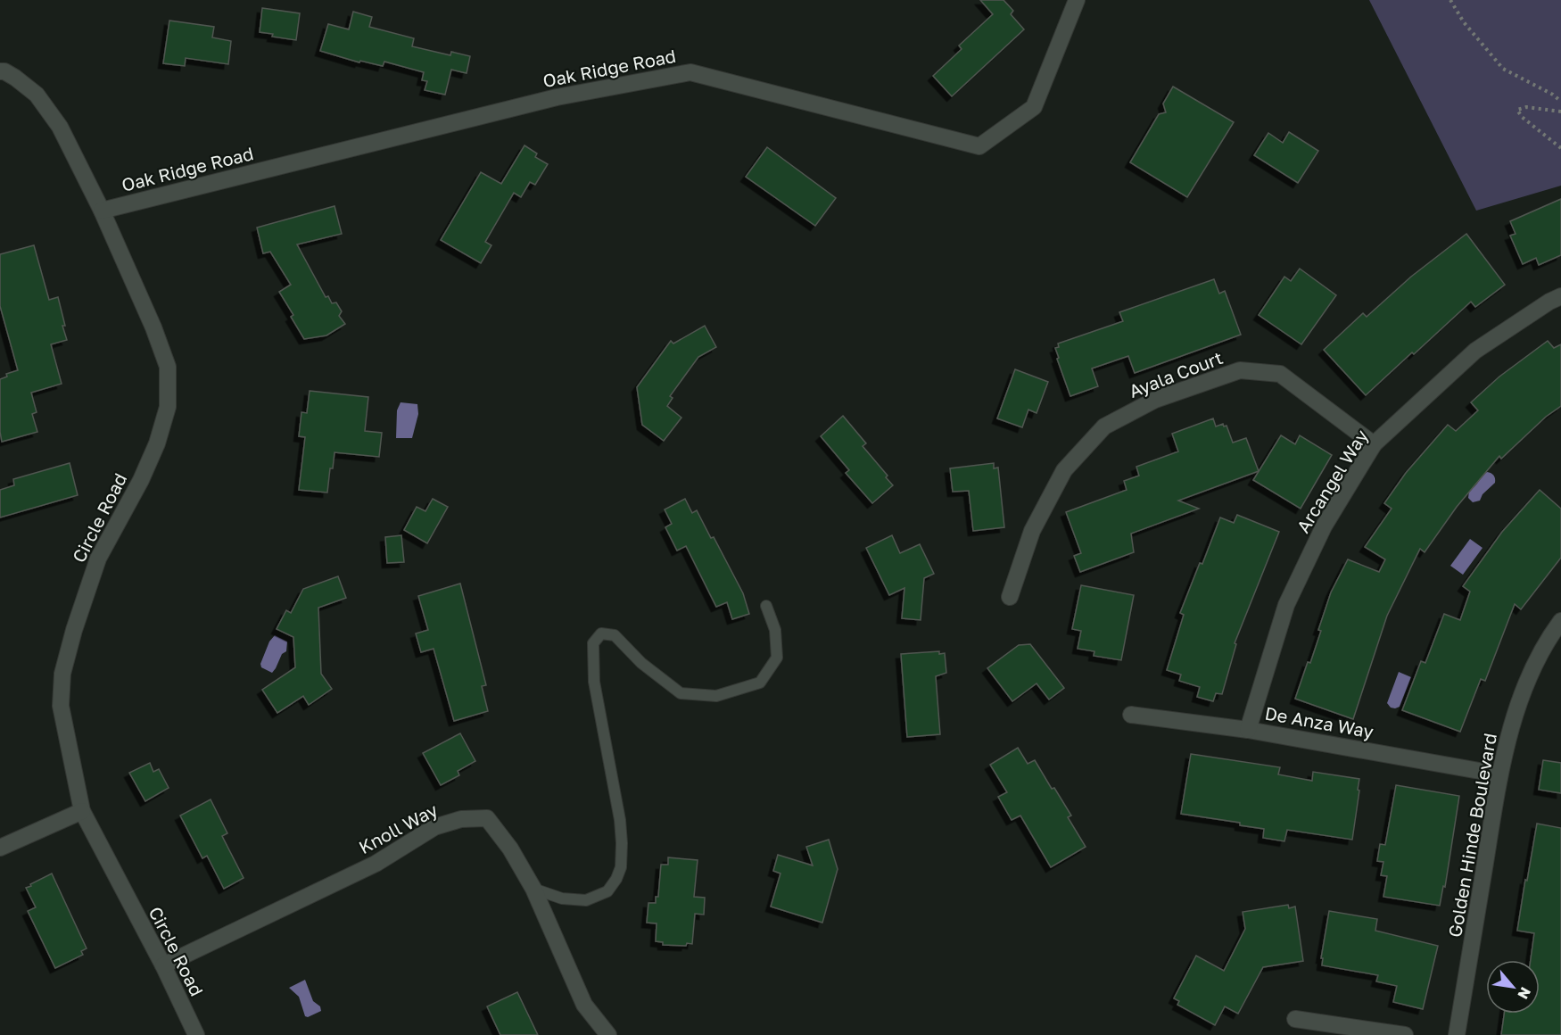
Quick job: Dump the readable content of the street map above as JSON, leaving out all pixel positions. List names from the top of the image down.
{
  "streets": {
    "street": [
      "Oak Ridge Road",
      "Ayala Court",
      "Arcangel Way",
      "Circle Road",
      "De Anza Way",
      "Knoll Way",
      "Golden Hinde Boulevard"
    ]
  },
  "crossings": [
    ["Oak Ridge Road", "Circle Road"],
    ["Ayala Court", "Arcangel Way"],
    ["Arcangel Way", "De Anza Way"],
    ["Circle Road", "Knoll Way"],
    ["De Anza Way", "Golden Hinde Boulevard"]
  ],
  "north": "bottom right"
}
